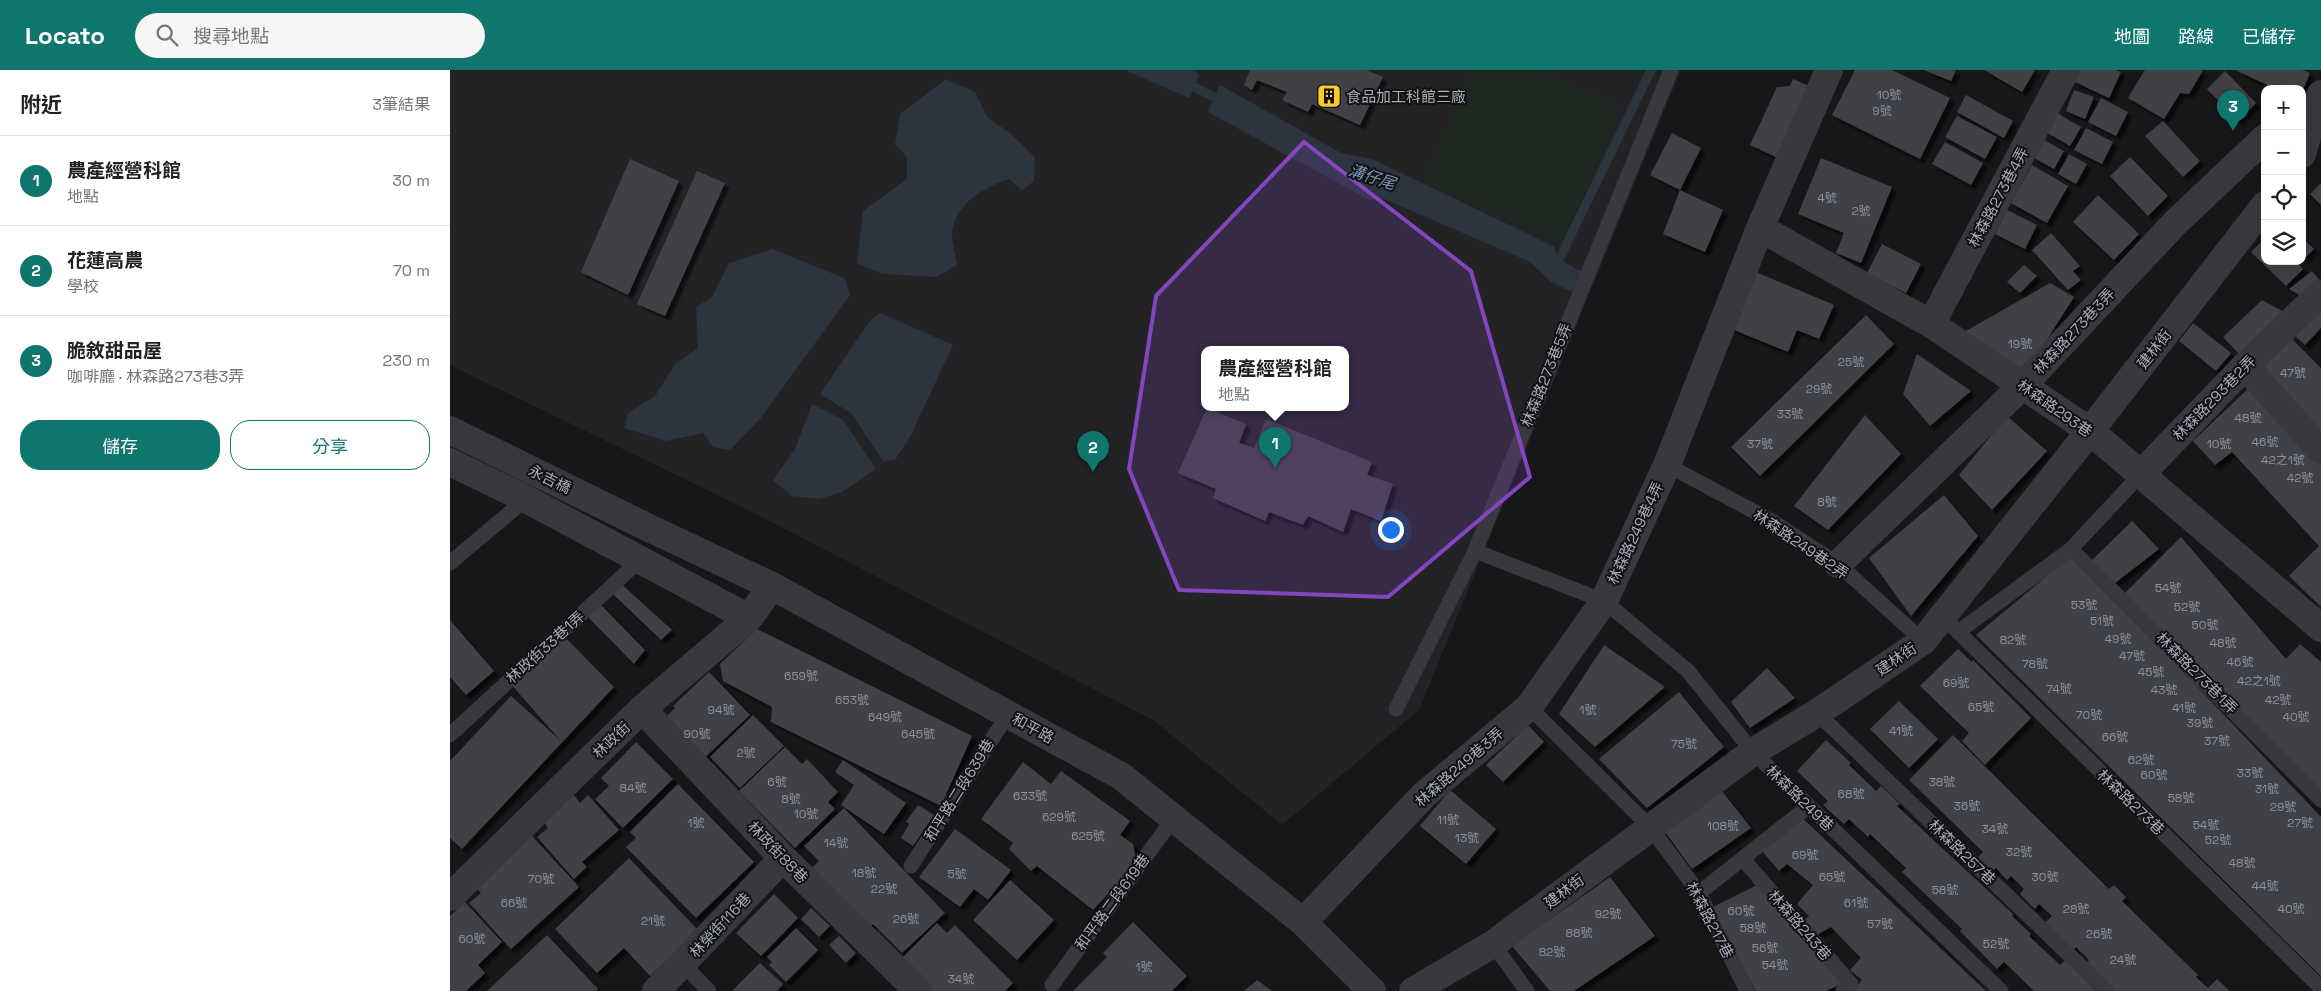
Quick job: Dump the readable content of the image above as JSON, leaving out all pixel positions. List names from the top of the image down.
{
  "streets": {
    "street": [
      "林森路273巷4弄",
      "林森路273巷3弄",
      "建林街",
      "林森路293巷2弄",
      "林森路293巷",
      "永吉橋",
      "林森路249巷4弄",
      "和平路",
      "林政街",
      "林森路249巷3弄",
      "林政街88巷",
      "林榮街116巷"
    ],
    "lane": [
      "林森路273巷5弄",
      "林森路249巷2弄",
      "林政街33巷1弄",
      "林森路273巷1弄",
      "和平路二段639巷",
      "林森路249巷",
      "林森路273巷",
      "林森路257巷",
      "和平路二段619巷",
      "林森路217巷",
      "林森路243巷"
    ]
  },
  "crossings": [
    ["林森路273巷4弄", "林森路293巷"],
    ["林森路273巷3弄", "林森路293巷"],
    ["林森路273巷3弄", "林森路249巷2弄"],
    ["建林街", "林森路293巷"],
    ["建林街", "林森路249巷2弄"],
    ["建林街", "林森路249巷"],
    ["建林街", "林森路273巷"],
    ["建林街", "林森路257巷"],
    ["建林街", "林森路217巷"],
    ["林森路293巷2弄", "林森路293巷"],
    ["永吉橋", "和平路"],
    ["林森路249巷4弄", "林森路249巷2弄"],
    ["林森路249巷4弄", "林森路249巷3弄"],
    ["林森路249巷4弄", "林森路249巷"],
    ["和平路", "林政街"],
    ["和平路", "林森路249巷3弄"],
    ["和平路", "和平路二段639巷"],
    ["和平路", "和平路二段619巷"],
    ["林政街", "林政街88巷"],
    ["林森路249巷3弄", "林森路249巷"],
    ["林森路249巷3弄", "林森路217巷"],
    ["林政街88巷", "林榮街116巷"]
  ],
  "water": ["溝仔尾"],
  "places": {
    "building": ["食品加工科館三廠"]
  },
  "house_numbers": [
    "10號",
    "9號",
    "4號",
    "2號",
    "19號",
    "25號",
    "47號",
    "29號",
    "33號",
    "48號",
    "46號",
    "37號",
    "10號",
    "42之1號",
    "42號",
    "8號",
    "54號",
    "53號",
    "52號",
    "51號",
    "50號",
    "49號",
    "82號",
    "48號",
    "47號",
    "46號",
    "78號",
    "45號",
    "659號",
    "42之1號",
    "69號",
    "74號",
    "43號",
    "653號",
    "42號",
    "65號",
    "41號",
    "94號",
    "1號",
    "70號",
    "649號",
    "40號",
    "39號",
    "41號",
    "90號",
    "645號",
    "66號",
    "37號",
    "75號",
    "2號",
    "62號",
    "33號",
    "60號",
    "6號",
    "38號",
    "84號",
    "31號",
    "68號",
    "633號",
    "58號",
    "8號",
    "36號",
    "29號",
    "10號",
    "629號",
    "11號",
    "1號",
    "27號",
    "54號",
    "108號",
    "34號",
    "625號",
    "13號",
    "52號",
    "14號",
    "32號",
    "69號",
    "48號",
    "18號",
    "5號",
    "65號",
    "30號",
    "70號",
    "44號",
    "22號",
    "58號",
    "66號",
    "61號",
    "28號",
    "40號",
    "60號",
    "92號",
    "26號",
    "21號",
    "57號",
    "58號",
    "88號",
    "26號",
    "60號",
    "52號",
    "56號",
    "82號",
    "24號",
    "54號",
    "1號",
    "34號"
  ],
  "page": {
    "header": "Locato",
    "search": "搜尋地點",
    "nav": ["地圖", "路線", "已儲存"],
    "heading": ["附近", "3筆結果"],
    "map_buttons": ["+", "−"],
    "pins": ["3", "1", "2"],
    "list": [
      {
        "mark": "1",
        "name": "農產經營科館",
        "note": "地點",
        "value": "30 m"
      },
      {
        "mark": "2",
        "name": "花蓮高農",
        "note": "學校",
        "value": "70 m"
      },
      {
        "mark": "3",
        "name": "脆敘甜品屋",
        "note": "咖啡廳 · 林森路273巷3弄",
        "value": "230 m"
      }
    ],
    "popup": ["農產經營科館", "地點"],
    "buttons": ["儲存", "分享"]
  }
}
